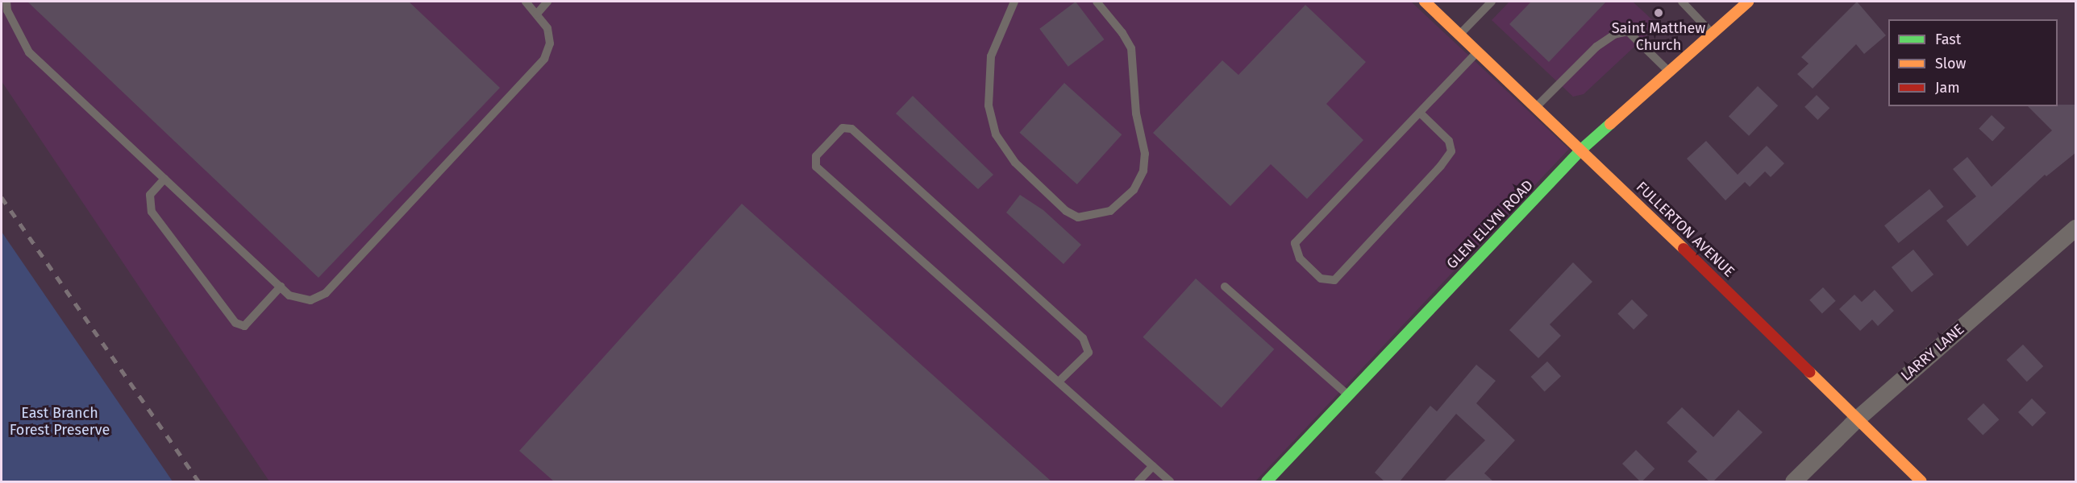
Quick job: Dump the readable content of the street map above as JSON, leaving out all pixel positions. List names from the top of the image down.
{
  "streets": {
    "street": ["GLEN ELLYN ROAD", "FULLERTON AVENUE", "LARRY LANE"]
  },
  "crossings": [
    ["GLEN ELLYN ROAD", "FULLERTON AVENUE"],
    ["FULLERTON AVENUE", "LARRY LANE"]
  ],
  "parks": ["East Branch Forest Preserve"],
  "places": ["Saint Matthew Church"],
  "legend": ["Fast", "Slow", "Jam"]
}
